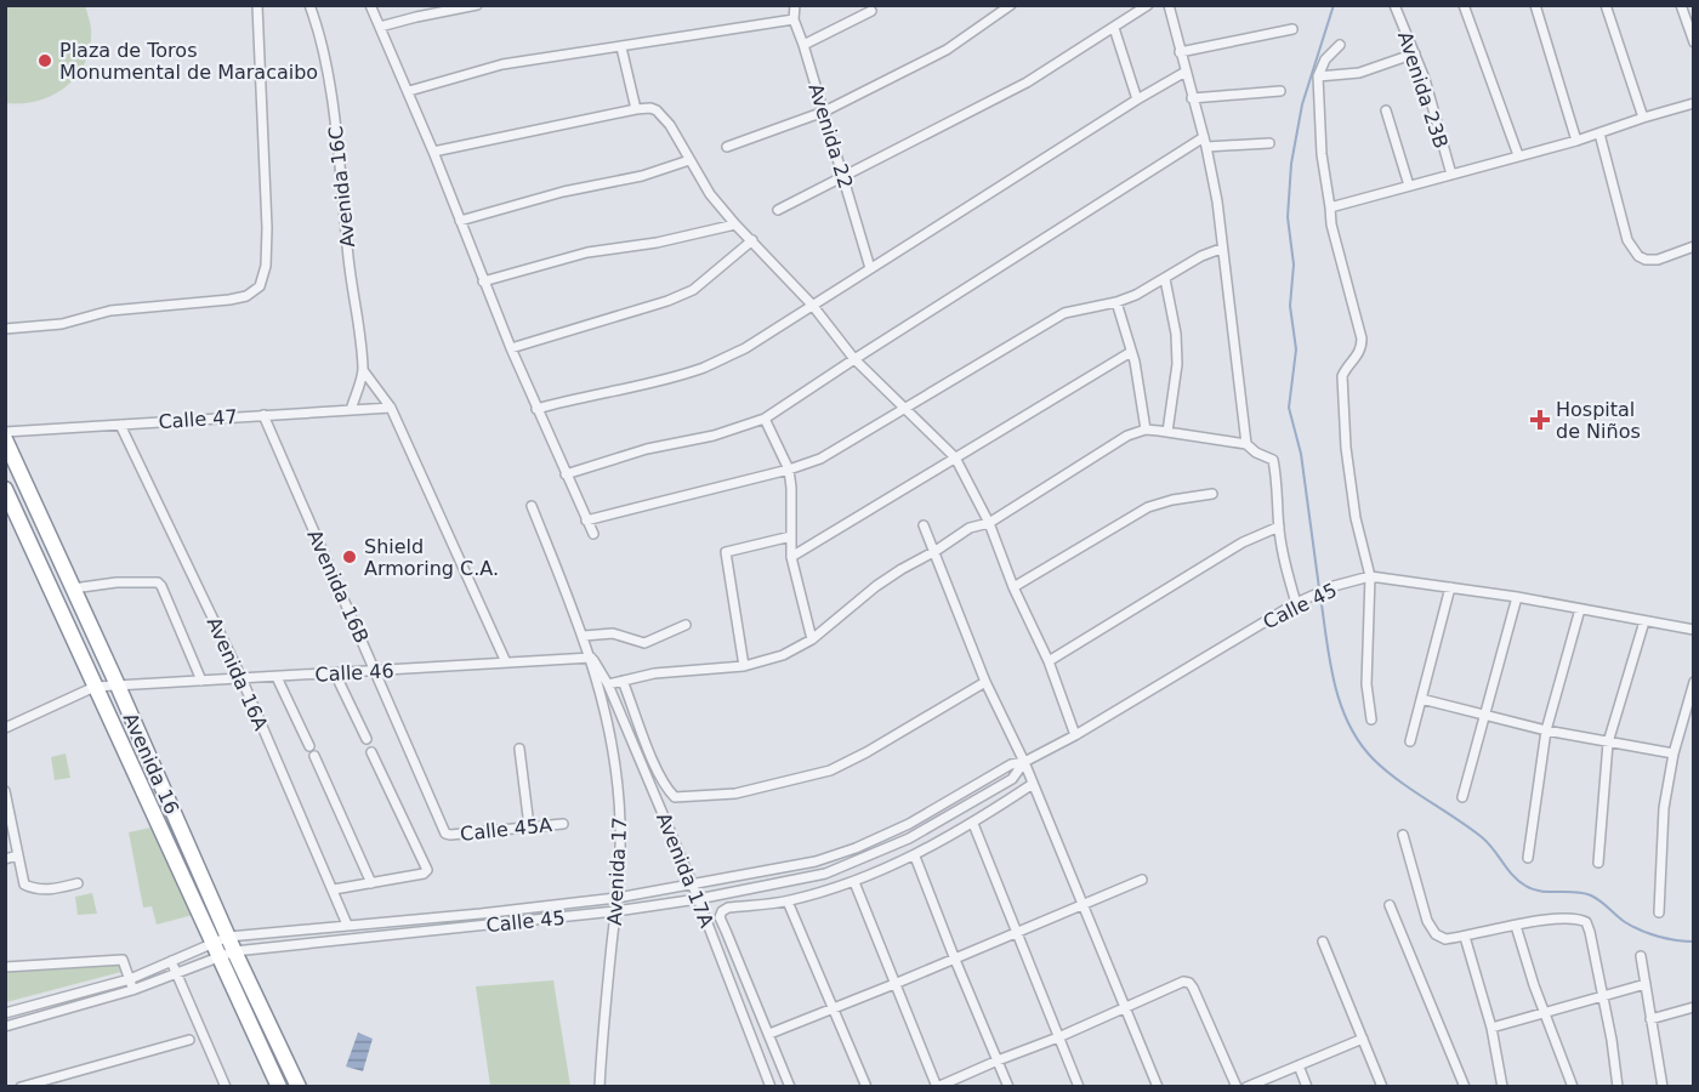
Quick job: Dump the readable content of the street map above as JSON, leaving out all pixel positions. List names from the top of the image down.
{
  "streets": {
    "highway": ["Avenida 16"],
    "street": [
      "Avenida 23B",
      "Avenida 22",
      "Avenida 16C",
      "Calle 47",
      "Avenida 16B",
      "Calle 45",
      "Calle 46",
      "Avenida 16A",
      "Calle 45A",
      "Avenida 17A",
      "Avenida 17"
    ]
  },
  "crossings": [
    ["Calle 47", "Avenida 16B"],
    ["Calle 47", "Avenida 16A"],
    ["Calle 47", "Avenida 16"],
    ["Avenida 16B", "Calle 46"],
    ["Avenida 16B", "Calle 45A"],
    ["Calle 45", "Avenida 16A"],
    ["Calle 45", "Avenida 16"],
    ["Calle 45", "Avenida 17A"],
    ["Calle 45", "Avenida 17"],
    ["Calle 46", "Avenida 16A"],
    ["Calle 46", "Avenida 16"],
    ["Calle 46", "Avenida 17A"],
    ["Calle 46", "Avenida 17"],
    ["Avenida 17A", "Avenida 17"]
  ],
  "places": {
    "other": ["Plaza de Toros Monumental de Maracaibo", "Shield Armoring C.A."],
    "health": ["Hospital de Niños"]
  }
}
